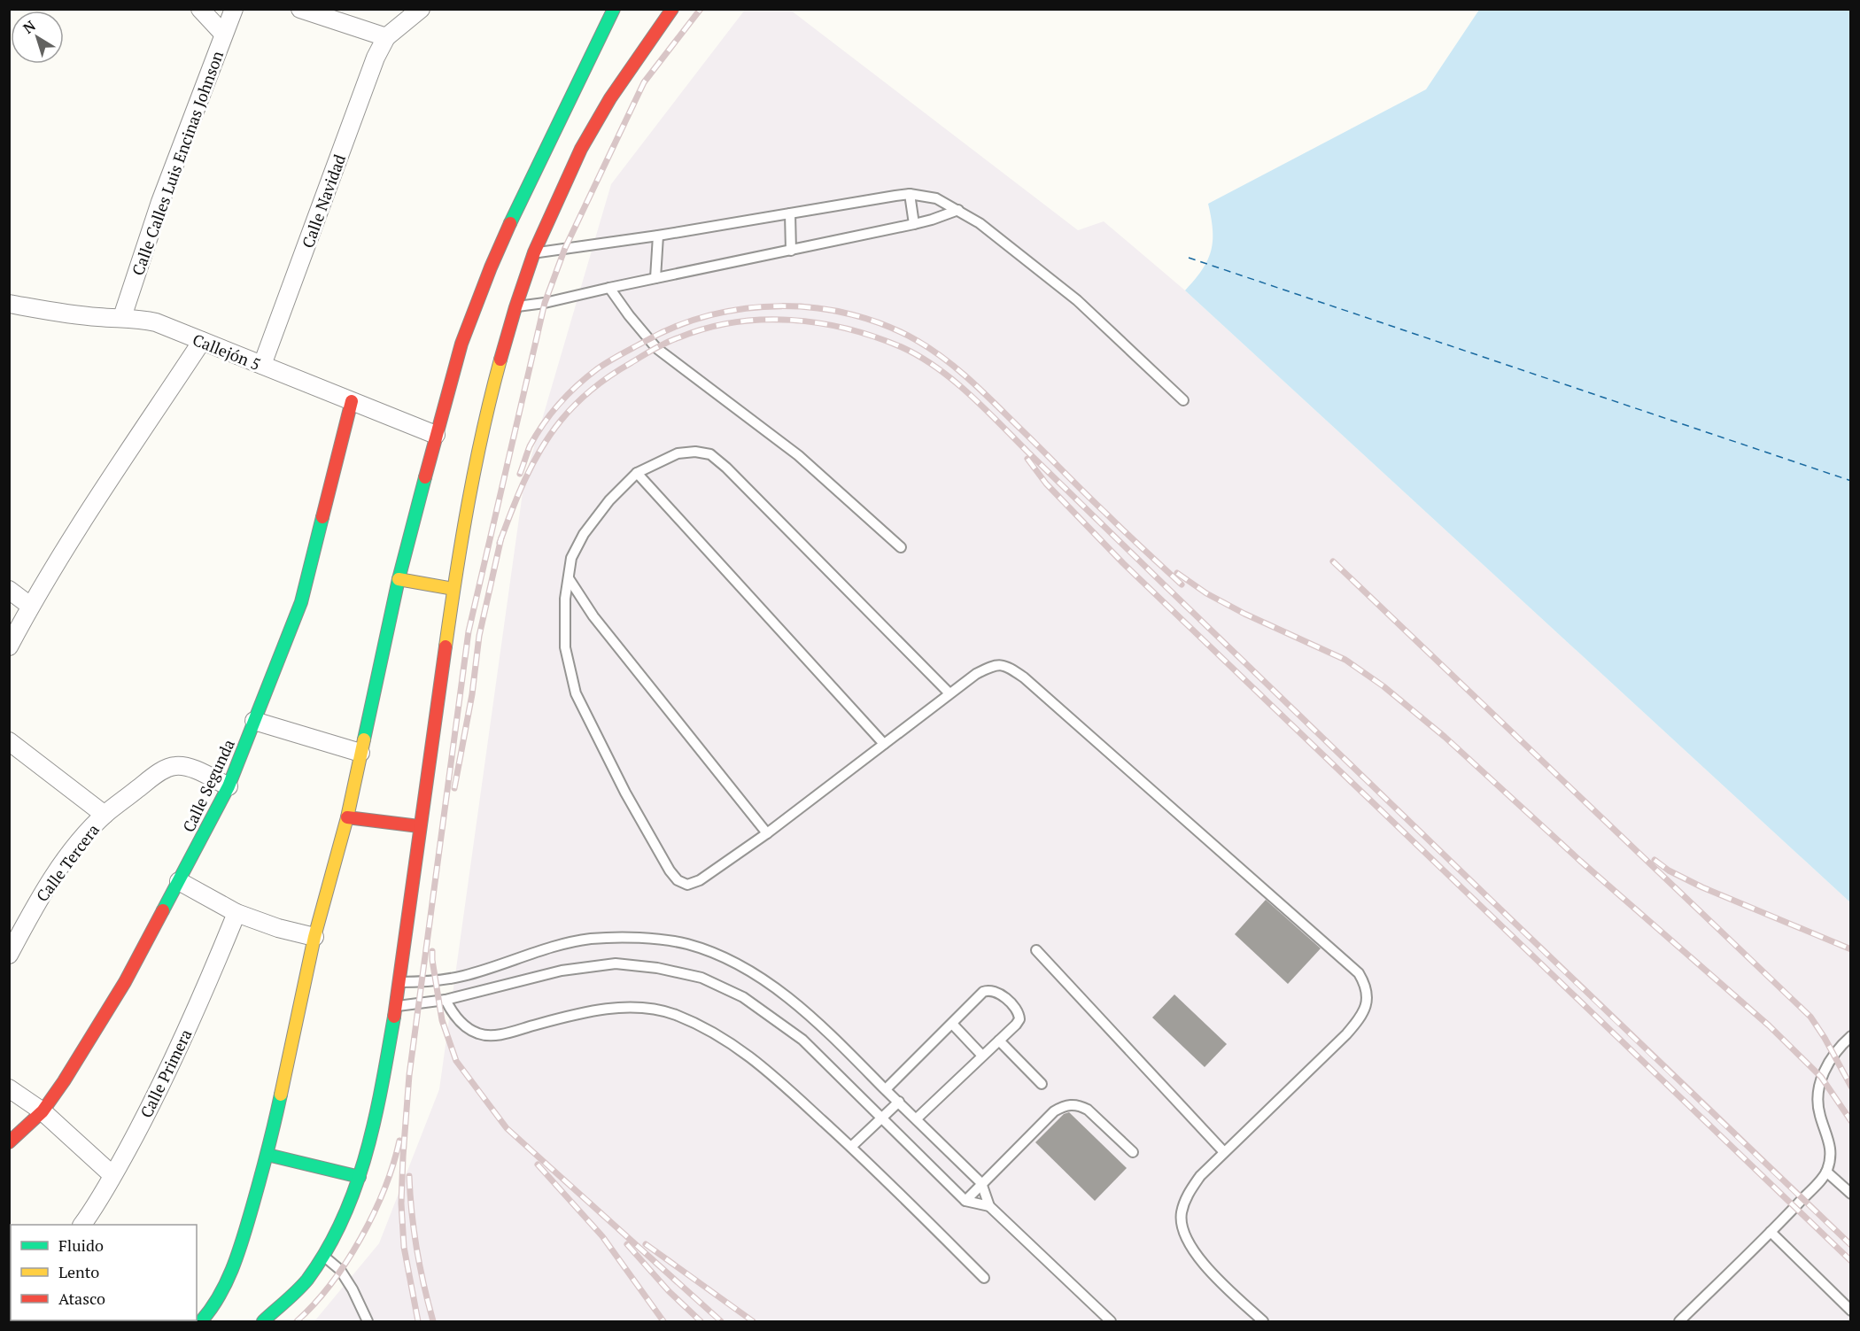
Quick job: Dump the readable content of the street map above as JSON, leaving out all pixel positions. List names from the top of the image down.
{
  "streets": {
    "main road": ["Calle Segunda"],
    "street": [
      "Calle Calles Luis Encinas Johnson",
      "Calle Navidad",
      "Callejón 5",
      "Calle Tercera",
      "Calle Primera"
    ]
  },
  "crossings": [
    ["Calle Calles Luis Encinas Johnson", "Callejón 5"],
    ["Calle Navidad", "Callejón 5"],
    ["Callejón 5", "Calle Segunda"],
    ["Calle Segunda", "Calle Tercera"]
  ],
  "legend": ["Fluido", "Lento", "Atasco"],
  "north": "top left"
}
